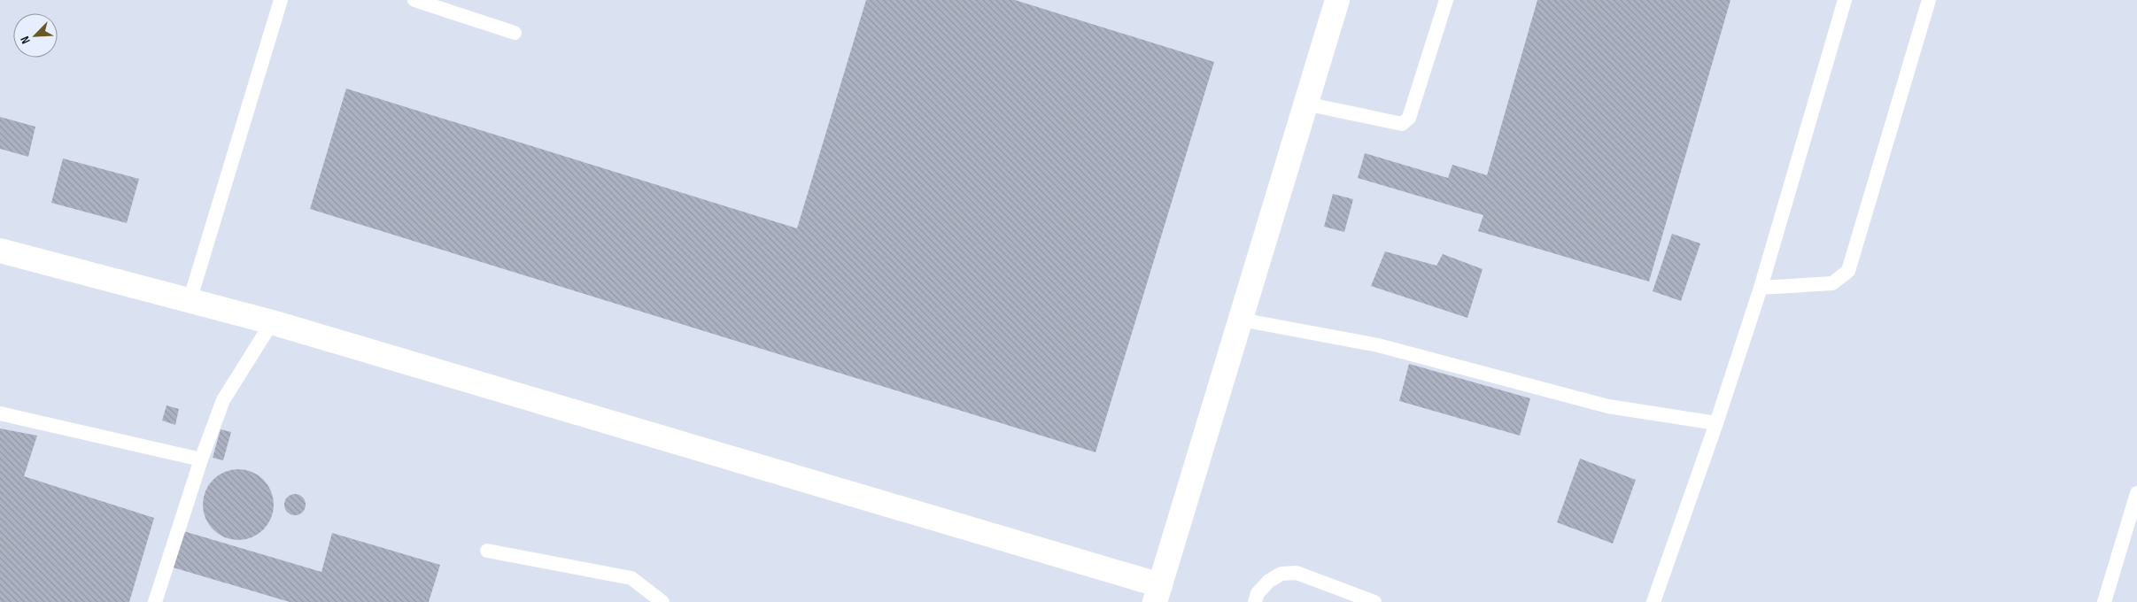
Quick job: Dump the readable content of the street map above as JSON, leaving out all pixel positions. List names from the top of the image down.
{
  "north": "bottom left"
}
